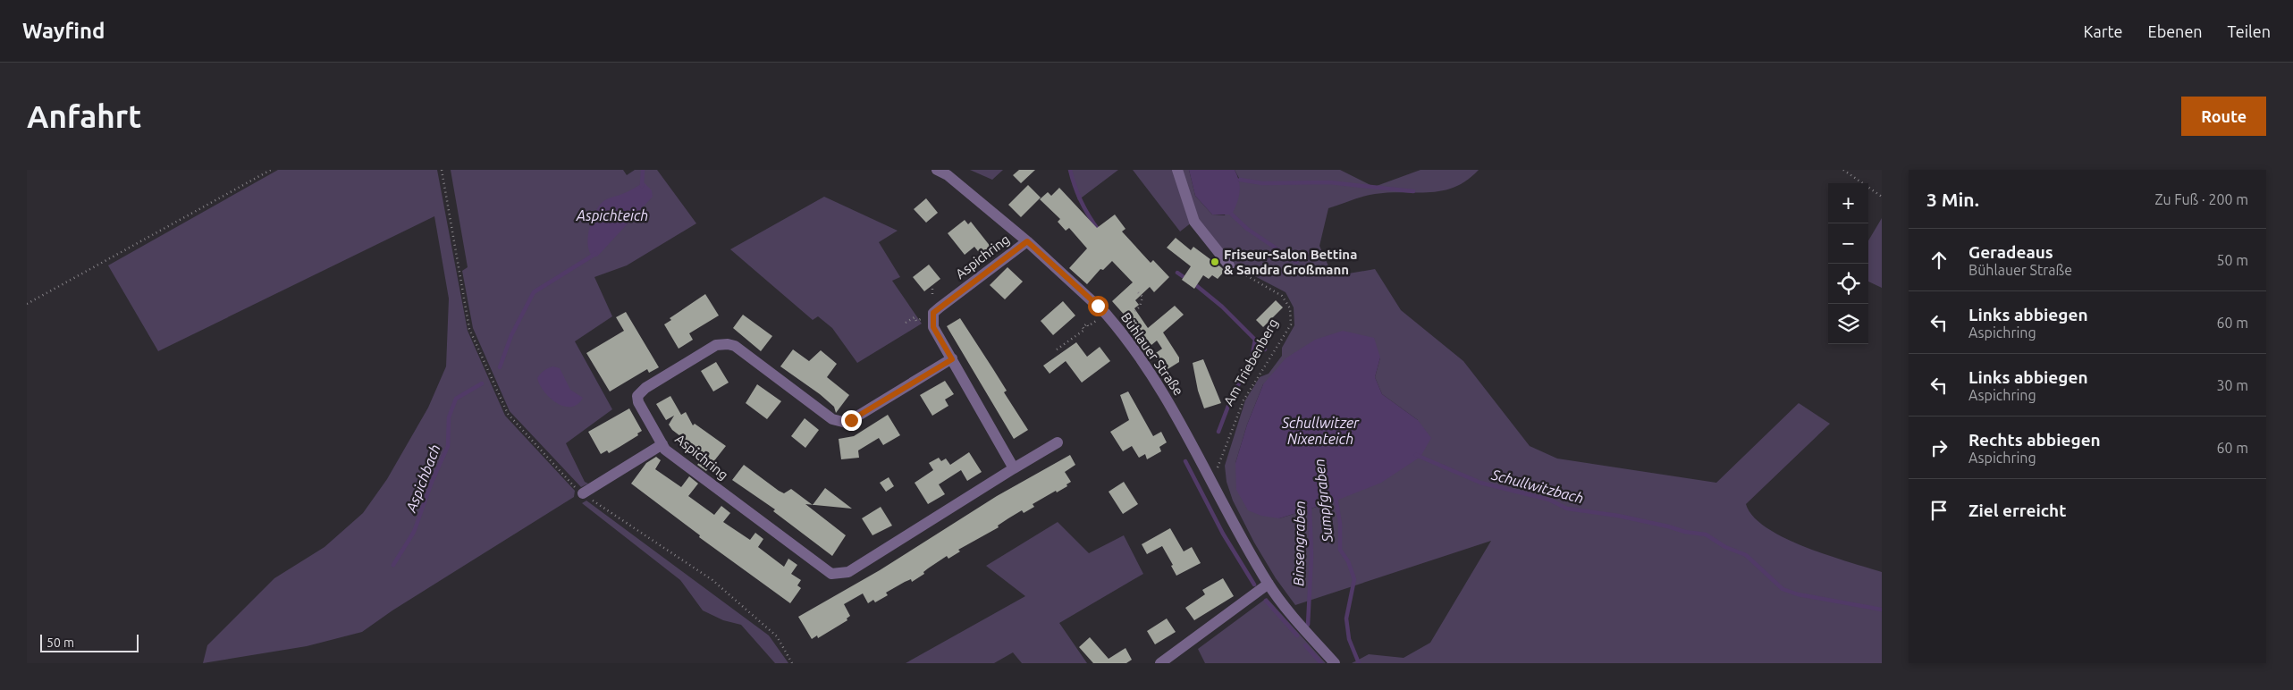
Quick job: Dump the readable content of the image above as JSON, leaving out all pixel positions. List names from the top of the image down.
{
  "streets": {
    "street": ["Aspichring", "Bühlauer Straße"],
    "path": ["Am Triebenberg"]
  },
  "crossings": [
    ["Aspichring", "Bühlauer Straße"],
    ["Bühlauer Straße", "Am Triebenberg"]
  ],
  "water": [
    "Aspichteich",
    "Schullwitzer Nixenteich",
    "Aspichbach",
    "Schullwitzbach",
    "Sumpfgraben",
    "Binsengraben"
  ],
  "places": ["Friseur-Salon Bettina & Sandra Großmann"],
  "scale_bar": "50 m",
  "page": {
    "header": "Wayfind",
    "nav": ["Karte", "Ebenen", "Teilen"],
    "buttons": "Route",
    "title": "Anfahrt",
    "heading": ["3 Min.", "Zu Fuß · 200 m"],
    "map_buttons": ["+", "−"],
    "list": [
      ["Geradeaus", "Bühlauer Straße", "50 m"],
      ["Links abbiegen", "Aspichring", "60 m"],
      ["Links abbiegen", "Aspichring", "30 m"],
      ["Rechts abbiegen", "Aspichring", "60 m"],
      "Ziel erreicht"
    ],
    "scale": "50 m"
  }
}
